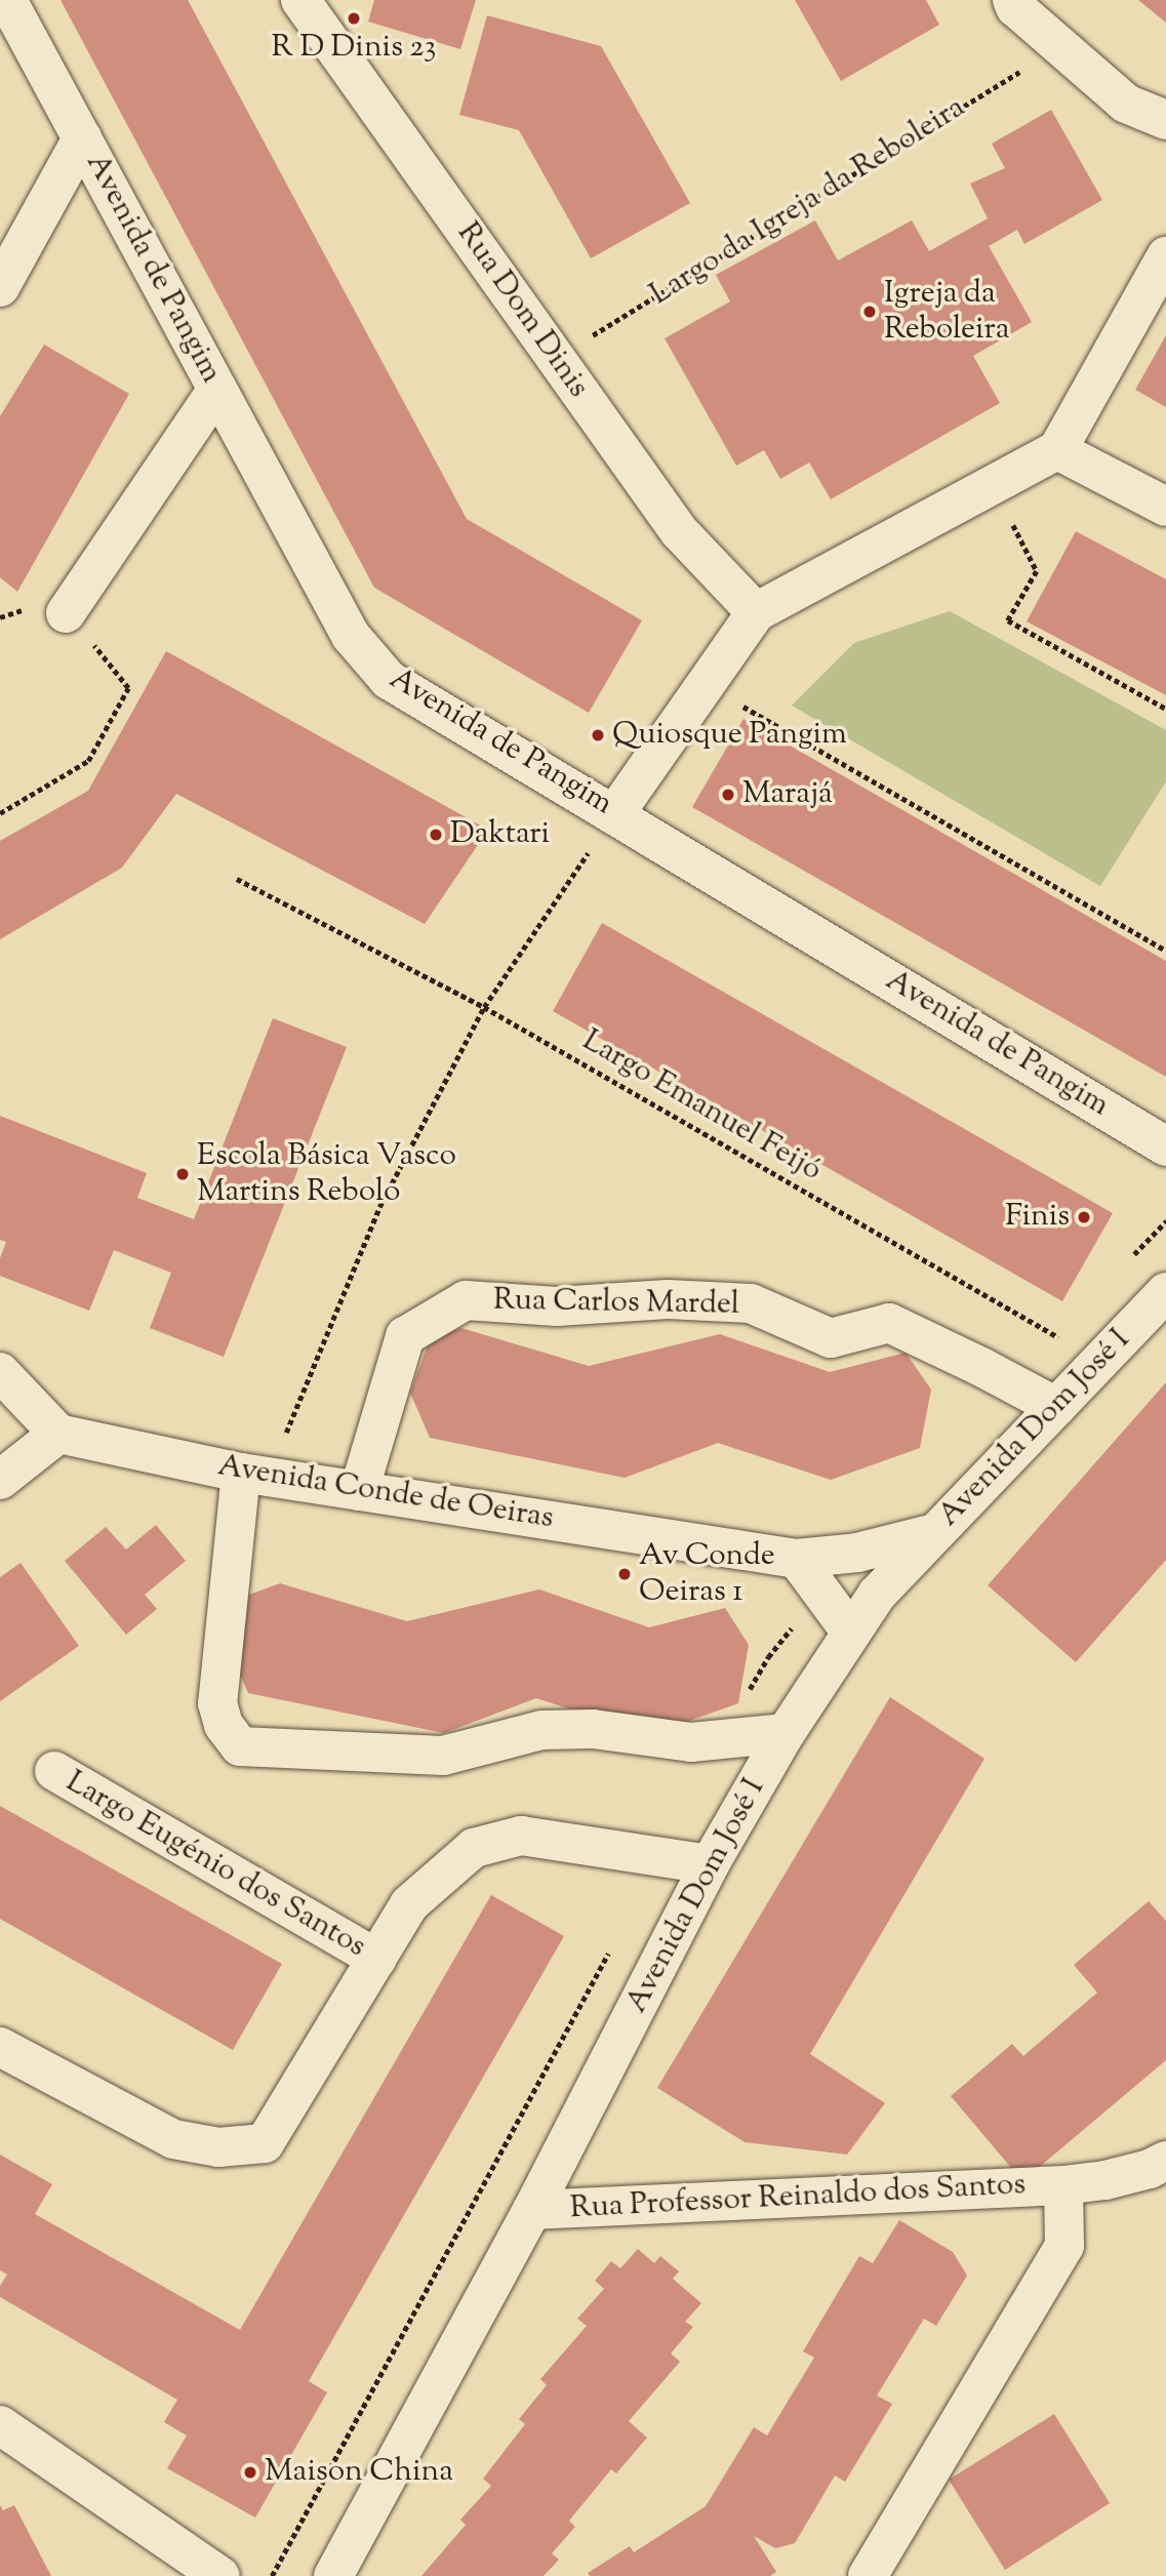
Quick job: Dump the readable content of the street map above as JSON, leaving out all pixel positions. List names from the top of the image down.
{
  "streets": {
    "street": [
      "Avenida de Pangim",
      "Rua Dom Dinis",
      "Rua Carlos Mardel",
      "Avenida Dom José I",
      "Avenida Conde de Oeiras",
      "Largo Eugénio dos Santos",
      "Rua Professor Reinaldo dos Santos"
    ],
    "path": ["Largo da Igreja da Reboleira", "Largo Emanuel Feijó"]
  },
  "crossings": [
    ["Largo da Igreja da Reboleira", "Rua Dom Dinis"],
    ["Rua Carlos Mardel", "Avenida Dom José I"],
    ["Rua Carlos Mardel", "Avenida Conde de Oeiras"],
    ["Avenida Dom José I", "Avenida Conde de Oeiras"],
    ["Avenida Dom José I", "Largo Eugénio dos Santos"],
    ["Avenida Dom José I", "Rua Professor Reinaldo dos Santos"]
  ],
  "places": [
    "R D Dinis 23",
    "Igreja da Reboleira",
    "Quiosque Pangim",
    "Marajá",
    "Daktari",
    "Escola Básica Vasco Martins Rebolo",
    "Finis",
    "Av Conde Oeiras 1",
    "Maison China"
  ]
}
